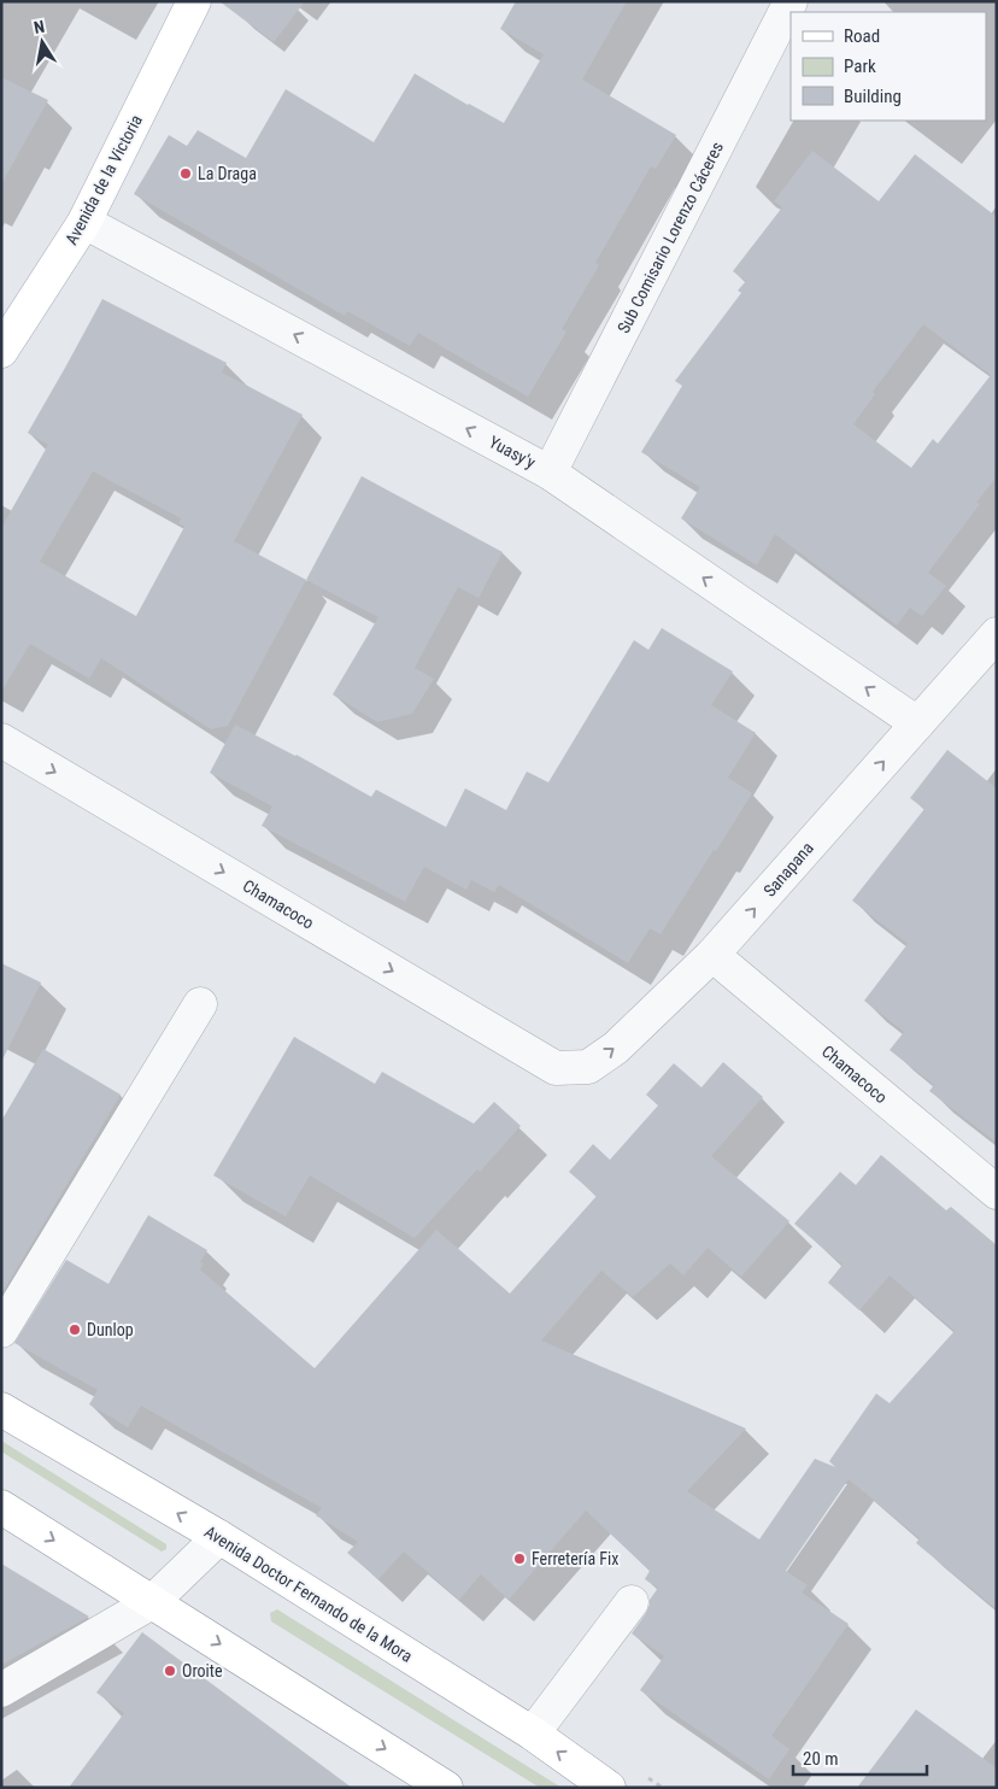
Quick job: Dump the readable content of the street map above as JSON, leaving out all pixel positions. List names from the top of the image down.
{
  "streets": {
    "main road": ["Avenida de la Victoria", "Avenida Doctor Fernando de la Mora"],
    "street": [
      "Sub Comisario Lorenzo Cáceres",
      "Yuasy'y",
      "Sanapana",
      "Chamacoco"
    ]
  },
  "crossings": [
    ["Avenida de la Victoria", "Yuasy'y"],
    ["Sub Comisario Lorenzo Cáceres", "Yuasy'y"],
    ["Yuasy'y", "Sanapana"],
    ["Sanapana", "Chamacoco"]
  ],
  "one_way": ["Yuasy'y", "Sanapana", "Chamacoco"],
  "places": [
    "La Draga",
    "Dunlop",
    "Ferretería Fix",
    "Oroite"
  ],
  "legend": ["Road", "Park", "Building"],
  "scale_bar": "20 m",
  "north": "top"
}
